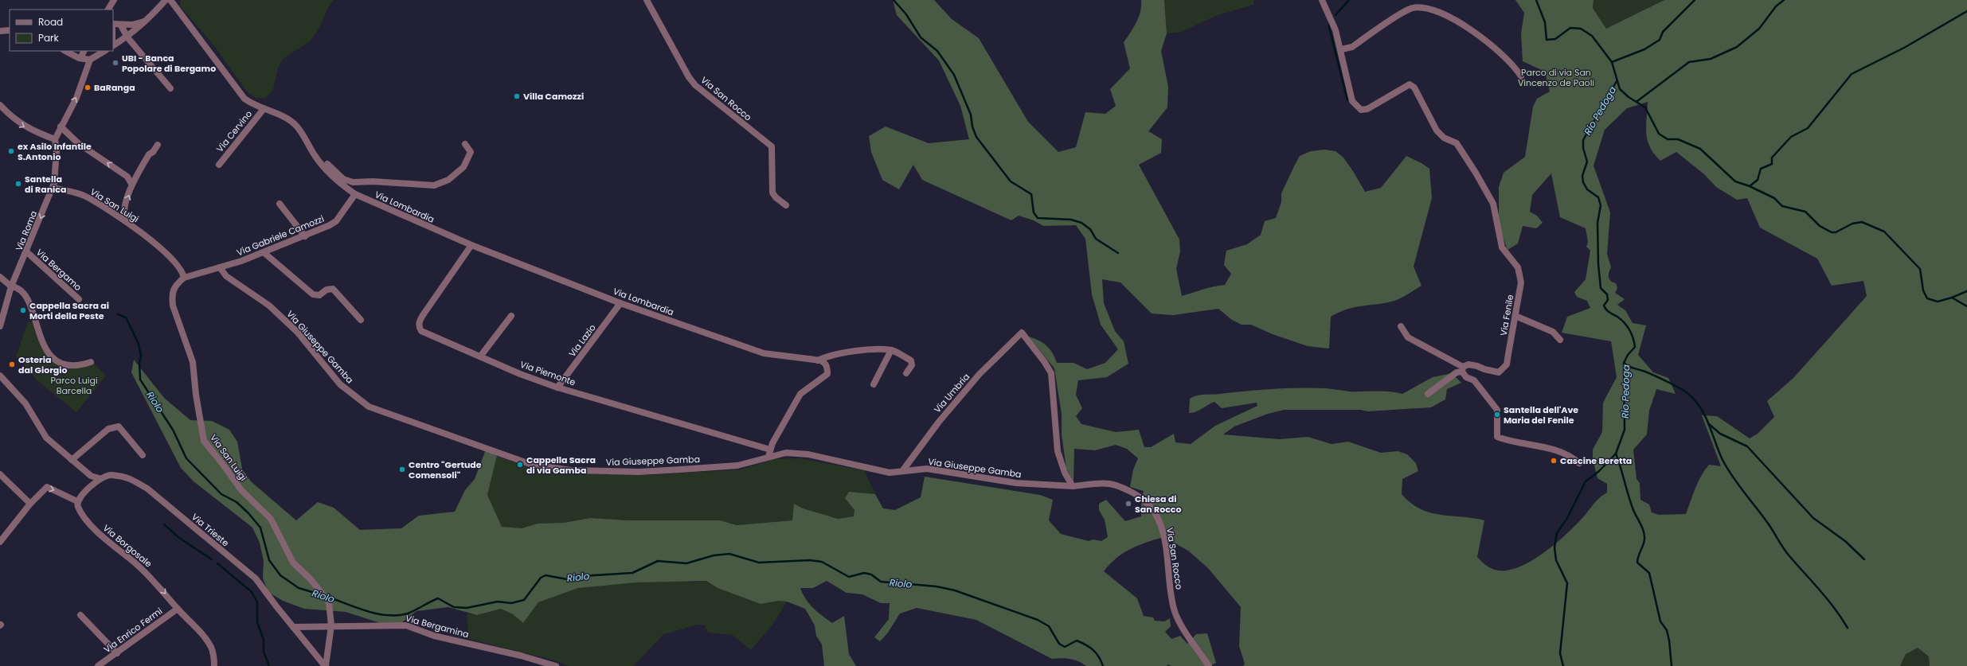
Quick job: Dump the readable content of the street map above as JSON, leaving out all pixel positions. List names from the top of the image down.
{
  "streets": {
    "street": [
      "Via San Rocco",
      "Via Cervino",
      "Via San Luigi",
      "Via Lombardia",
      "Via Roma",
      "Via Gabriele Camozzi",
      "Via Bergamo",
      "Via Fenile",
      "Via Lazio",
      "Via Giuseppe Gamba",
      "Via Piemonte",
      "Via Umbria",
      "Via Trieste",
      "Via Borgosale",
      "Via Bergamina",
      "Via Enrico Fermi"
    ]
  },
  "crossings": [
    ["Via San Rocco", "Via Giuseppe Gamba"],
    ["Via San Rocco", "Via Umbria"],
    ["Via Cervino", "Via Lombardia"],
    ["Via San Luigi", "Via Roma"],
    ["Via San Luigi", "Via Gabriele Camozzi"],
    ["Via San Luigi", "Via Trieste"],
    ["Via San Luigi", "Via Bergamina"],
    ["Via Lombardia", "Via Gabriele Camozzi"],
    ["Via Lombardia", "Via Lazio"],
    ["Via Lombardia", "Via Piemonte"],
    ["Via Roma", "Via Bergamo"],
    ["Via Gabriele Camozzi", "Via Giuseppe Gamba"],
    ["Via Lazio", "Via Piemonte"],
    ["Via Giuseppe Gamba", "Via Piemonte"],
    ["Via Giuseppe Gamba", "Via Umbria"],
    ["Via Trieste", "Via Bergamina"],
    ["Via Borgosale", "Via Enrico Fermi"]
  ],
  "one_way": ["Via Roma", "Via Borgosale"],
  "water": ["Rio Pedoga", "Riolo"],
  "parks": ["Parco di via San Vincenzo de Paoli", "Parco Luigi Barcella"],
  "places": [
    "UBI - Banca Popolare di Bergamo",
    "BaRanga",
    "Villa Camozzi",
    "ex Asilo Infantile S.Antonio",
    "Santella di Ranica",
    "Cappella Sacra ai Morti della Peste",
    "Osteria dal Giorgio",
    "Santella dell'Ave Maria del Fenile",
    "Cascine Beretta",
    "Cappella Sacra di via Gamba",
    "Centro \"Gertude Comensoli\"",
    "Chiesa di San Rocco"
  ],
  "legend": ["Road", "Park"]
}
